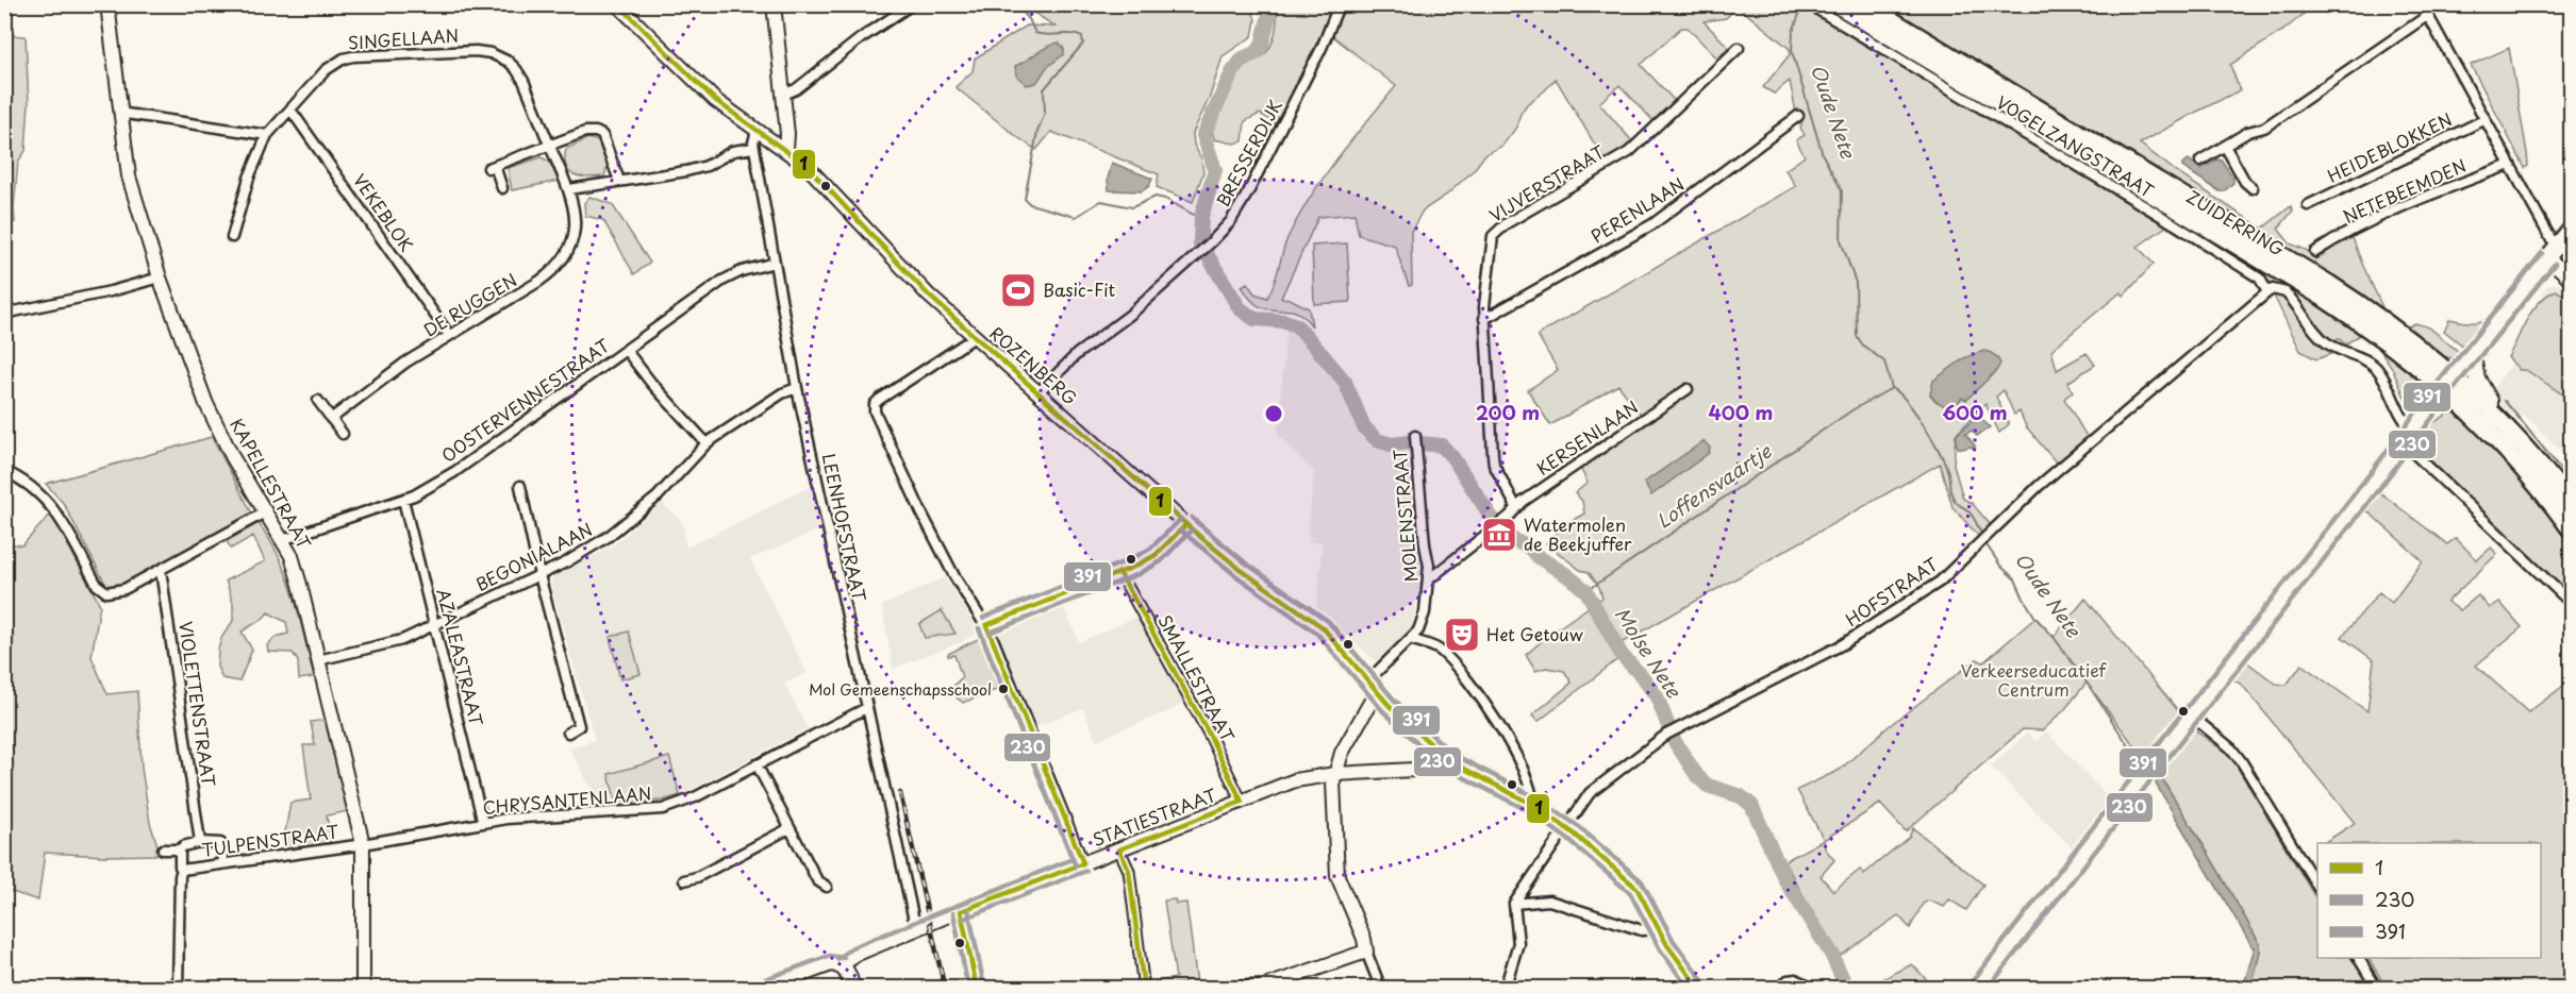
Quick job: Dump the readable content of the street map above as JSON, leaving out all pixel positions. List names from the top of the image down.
{
  "streets": {
    "highway": ["ZUIDERRING"],
    "street": [
      "SINGELLAAN",
      "VOGELZANGSTRAAT",
      "HEIDEBLOKKEN",
      "BRESSERDIJK",
      "VIJVERSTRAAT",
      "NETEBEEMDEN",
      "PERENLAAN",
      "VEKEBLOK",
      "DE RUGGEN",
      "ROZENBERG",
      "OOSTERVENNESTRAAT",
      "KERSENLAAN",
      "KAPELLESTRAAT",
      "MOLENSTRAAT",
      "LEENHOFSTRAAT",
      "BEGONIALAAN",
      "HOFSTRAAT",
      "AZALEASTRAAT",
      "SMALLESTRAAT",
      "VIOLETTENSTRAAT",
      "CHRYSANTENLAAN",
      "STATIESTRAAT",
      "TULPENSTRAAT"
    ]
  },
  "crossings": [
    ["SINGELLAAN", "VEKEBLOK"],
    ["SINGELLAAN", "DE RUGGEN"],
    ["VOGELZANGSTRAAT", "HOFSTRAAT"],
    ["BRESSERDIJK", "ROZENBERG"],
    ["VIJVERSTRAAT", "PERENLAAN"],
    ["VIJVERSTRAAT", "KERSENLAAN"],
    ["VEKEBLOK", "DE RUGGEN"],
    ["ROZENBERG", "MOLENSTRAAT"],
    ["ROZENBERG", "LEENHOFSTRAAT"],
    ["ROZENBERG", "HOFSTRAAT"],
    ["ROZENBERG", "STATIESTRAAT"],
    ["OOSTERVENNESTRAAT", "KAPELLESTRAAT"],
    ["OOSTERVENNESTRAAT", "LEENHOFSTRAAT"],
    ["OOSTERVENNESTRAAT", "AZALEASTRAAT"],
    ["KERSENLAAN", "MOLENSTRAAT"],
    ["KAPELLESTRAAT", "BEGONIALAAN"],
    ["KAPELLESTRAAT", "CHRYSANTENLAAN"],
    ["KAPELLESTRAAT", "TULPENSTRAAT"],
    ["LEENHOFSTRAAT", "BEGONIALAAN"],
    ["LEENHOFSTRAAT", "CHRYSANTENLAAN"],
    ["LEENHOFSTRAAT", "STATIESTRAAT"],
    ["BEGONIALAAN", "AZALEASTRAAT"],
    ["AZALEASTRAAT", "CHRYSANTENLAAN"],
    ["SMALLESTRAAT", "STATIESTRAAT"],
    ["CHRYSANTENLAAN", "TULPENSTRAAT"]
  ],
  "water": ["Oude Nete", "Loffensvaartje", "Molse Nete"],
  "parks": ["Verkeerseducatief Centrum"],
  "places": {
    "sports": ["Basic-Fit"],
    "museum": ["Watermolen de Beekjuffer"],
    "theatre": ["Het Getouw"],
    "other": ["Mol Gemeenschapsschool"]
  },
  "lines": ["transit line 1", "transit line 391", "transit line 230"],
  "legend": ["1", "230", "391"],
  "rings": ["200 m", "400 m", "600 m"]
}
